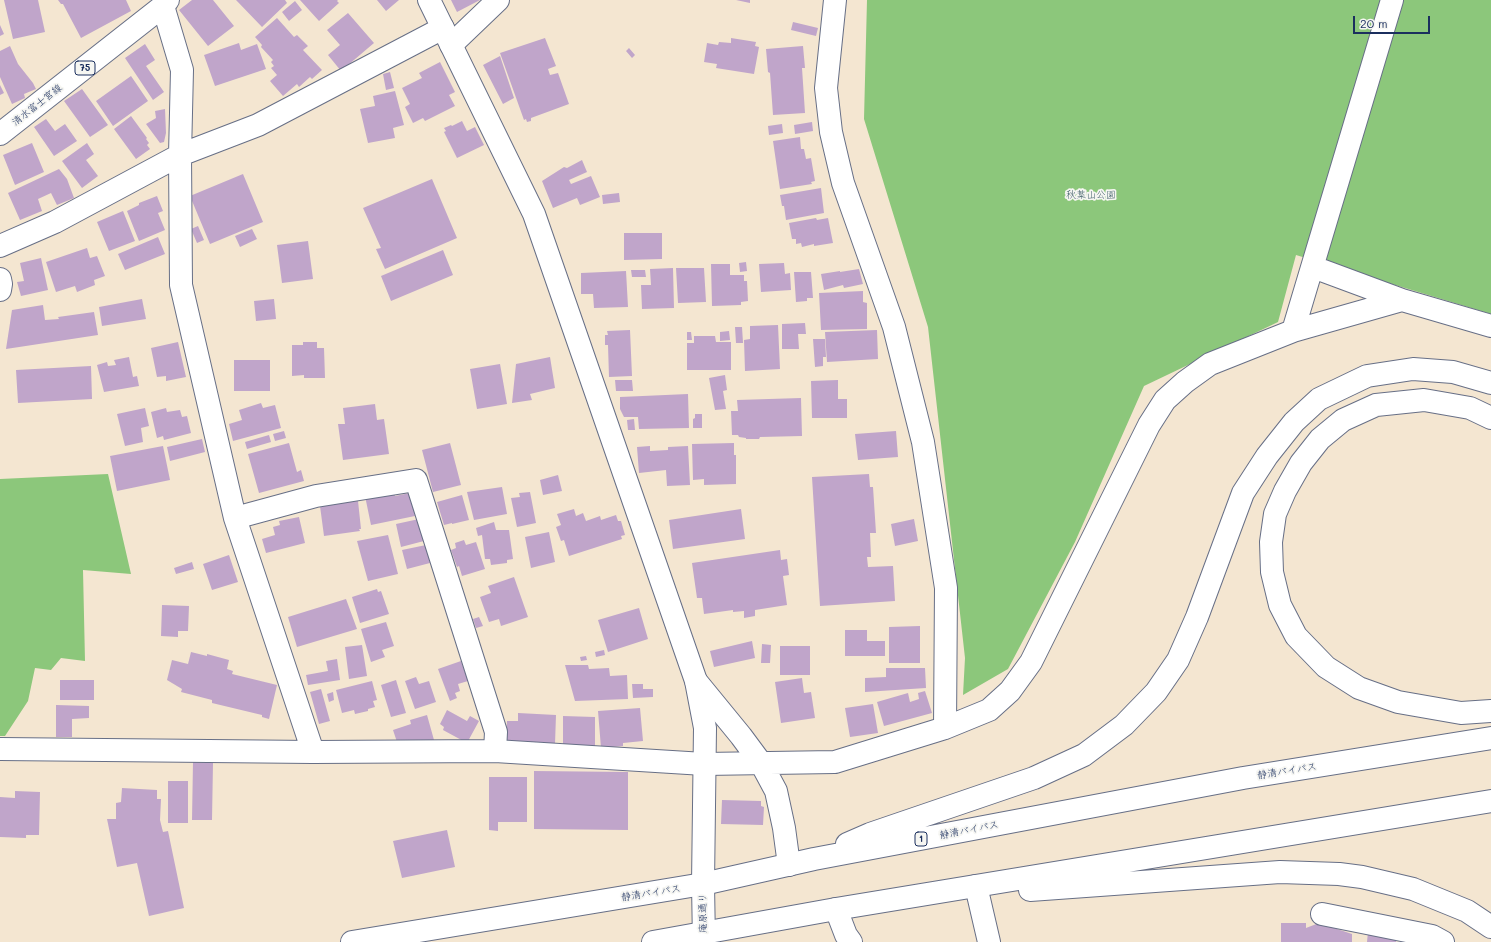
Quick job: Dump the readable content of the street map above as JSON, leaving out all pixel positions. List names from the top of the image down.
{
  "streets": {
    "main road": [
      "75",
      "清水富士宮線",
      "静清バイパス",
      "1",
      "庵原通り"
    ]
  },
  "crossings": [
    ["静清バイパス", "庵原通り"]
  ],
  "parks": ["秋葉山公園"],
  "scale_bar": "20 m"
}
